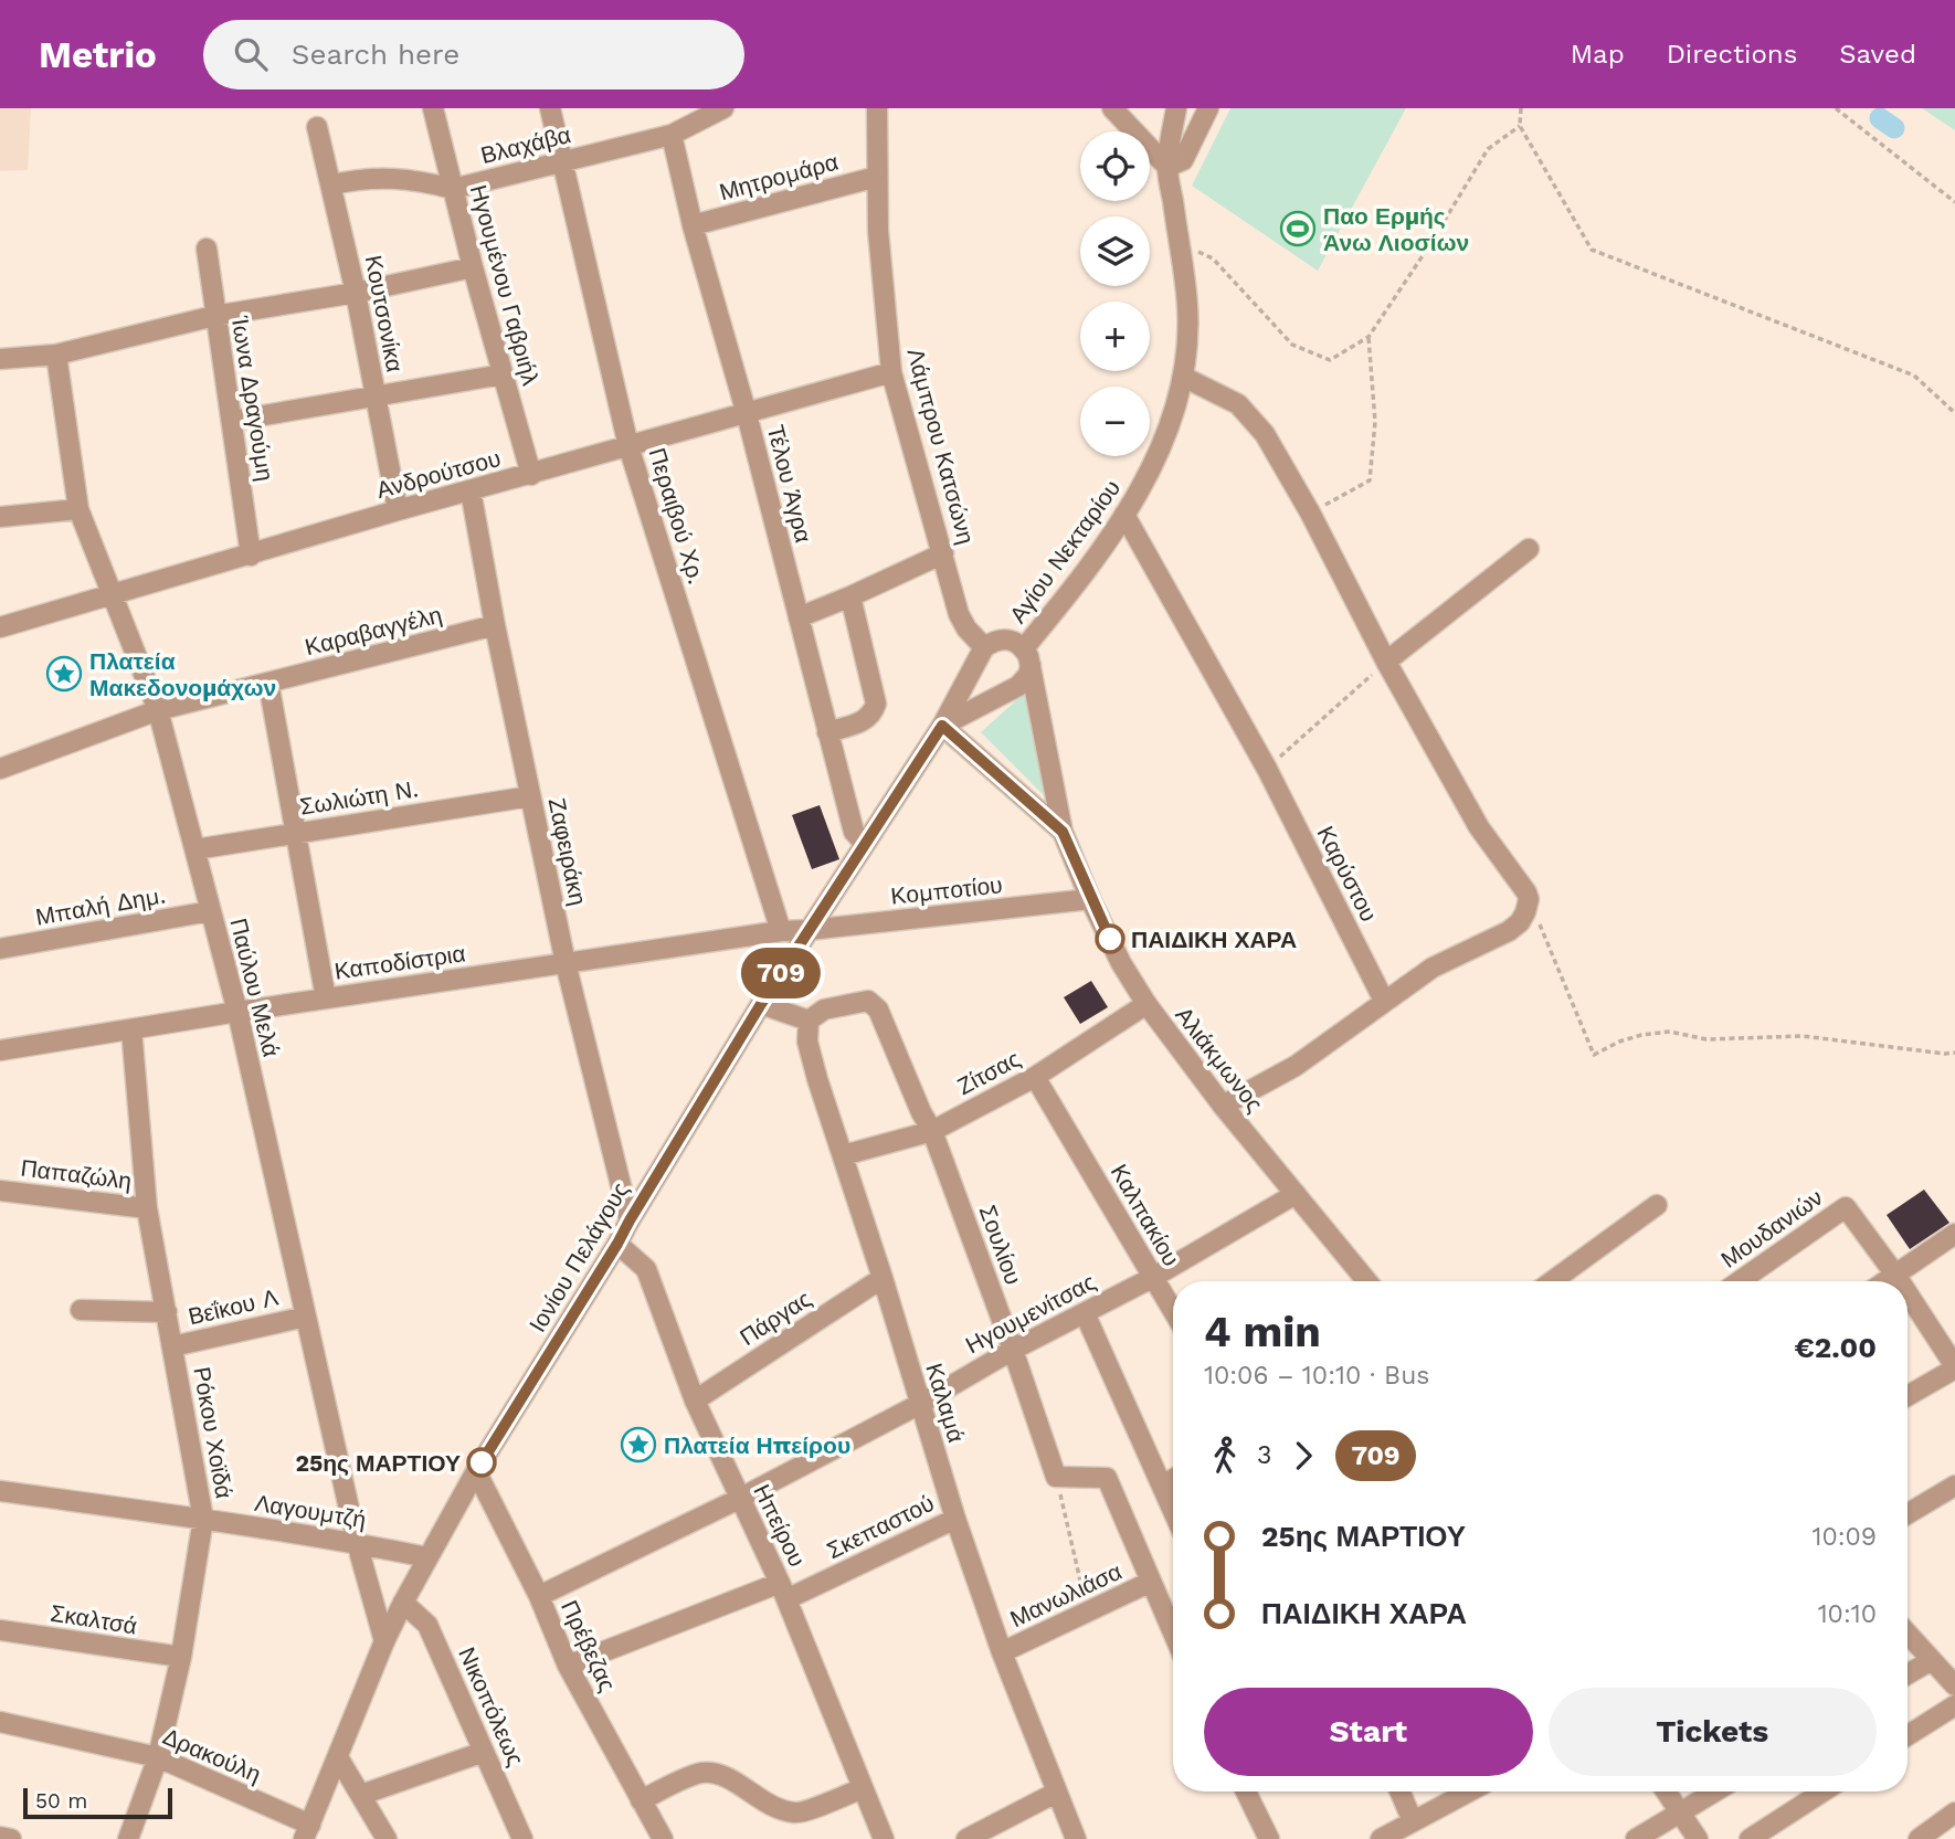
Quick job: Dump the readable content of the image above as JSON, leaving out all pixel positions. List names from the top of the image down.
{
  "streets": {
    "street": [
      "Βλαχάβα",
      "Μητρομάρα",
      "Ηγουμένου Γαβριήλ",
      "Κουτσονίκα",
      "Ίωνα Δραγούμη",
      "Λάμπρου Κατσώνη",
      "Ανδρούτσου",
      "Τέλου Άγρα",
      "Περαιβού Χρ.",
      "Αγίου Νεκταρίου",
      "Καραβαγγέλη",
      "Σωλιώτη Ν.",
      "Ζαφειράκη",
      "Καρύστου",
      "Κομποτίου",
      "Μπαλή Δημ.",
      "Καποδίστρια",
      "Παύλου Μελά",
      "Αλιάκμωνος",
      "Ζίτσας",
      "Παπαζώλη",
      "Καλπακίου",
      "Μουδανιών",
      "Σουλίου",
      "Ιονίου Πελάγους",
      "Βεΐκου Λ",
      "Ηγουμενίτσας",
      "Πάργας",
      "Καλαμά",
      "Ρόκου Χοϊδά",
      "Λαγουμτζή",
      "Ηπείρου",
      "Σκεπαστού",
      "Μανωλιάσα",
      "Σκαλτσά",
      "Πρέβεζας",
      "Νικοπόλεως",
      "Δρακούλη"
    ]
  },
  "crossings": [
    ["Βλαχάβα", "Ηγουμένου Γαβριήλ"],
    ["Βλαχάβα", "Κουτσονίκα"],
    ["Βλαχάβα", "Τέλου Άγρα"],
    ["Βλαχάβα", "Περαιβού Χρ."],
    ["Μητρομάρα", "Λάμπρου Κατσώνη"],
    ["Μητρομάρα", "Τέλου Άγρα"],
    ["Ηγουμένου Γαβριήλ", "Ανδρούτσου"],
    ["Κουτσονίκα", "Ανδρούτσου"],
    ["Ίωνα Δραγούμη", "Ανδρούτσου"],
    ["Λάμπρου Κατσώνη", "Ανδρούτσου"],
    ["Λάμπρου Κατσώνη", "Αγίου Νεκταρίου"],
    ["Ανδρούτσου", "Τέλου Άγρα"],
    ["Ανδρούτσου", "Περαιβού Χρ."],
    ["Ανδρούτσου", "Ζαφειράκη"],
    ["Ανδρούτσου", "Παύλου Μελά"],
    ["Τέλου Άγρα", "Ιονίου Πελάγους"],
    ["Περαιβού Χρ.", "Καποδίστρια"],
    ["Αγίου Νεκταρίου", "Καρύστου"],
    ["Αγίου Νεκταρίου", "Αλιάκμωνος"],
    ["Αγίου Νεκταρίου", "Ιονίου Πελάγους"],
    ["Καραβαγγέλη", "Ζαφειράκη"],
    ["Καραβαγγέλη", "Παύλου Μελά"],
    ["Σωλιώτη Ν.", "Ζαφειράκη"],
    ["Σωλιώτη Ν.", "Παύλου Μελά"],
    ["Ζαφειράκη", "Καποδίστρια"],
    ["Ζαφειράκη", "Ιονίου Πελάγους"],
    ["Κομποτίου", "Καποδίστρια"],
    ["Κομποτίου", "Αλιάκμωνος"],
    ["Κομποτίου", "Ιονίου Πελάγους"],
    ["Μπαλή Δημ.", "Παύλου Μελά"],
    ["Καποδίστρια", "Παύλου Μελά"],
    ["Καποδίστρια", "Ιονίου Πελάγους"],
    ["Καποδίστρια", "Ρόκου Χοϊδά"],
    ["Παύλου Μελά", "Ιονίου Πελάγους"],
    ["Παύλου Μελά", "Βεΐκου Λ"],
    ["Παύλου Μελά", "Λαγουμτζή"],
    ["Αλιάκμωνος", "Ζίτσας"],
    ["Αλιάκμωνος", "Ιονίου Πελάγους"],
    ["Αλιάκμωνος", "Ηγουμενίτσας"],
    ["Ζίτσας", "Καλπακίου"],
    ["Ζίτσας", "Σουλίου"],
    ["Ζίτσας", "Καλαμά"],
    ["Παπαζώλη", "Ρόκου Χοϊδά"],
    ["Καλπακίου", "Ηγουμενίτσας"],
    ["Σουλίου", "Ηγουμενίτσας"],
    ["Σουλίου", "Καλαμά"],
    ["Ιονίου Πελάγους", "Λαγουμτζή"],
    ["Ιονίου Πελάγους", "Ηπείρου"],
    ["Ιονίου Πελάγους", "Πρέβεζας"],
    ["Ιονίου Πελάγους", "Νικοπόλεως"],
    ["Ιονίου Πελάγους", "Δρακούλη"],
    ["Βεΐκου Λ", "Ρόκου Χοϊδά"],
    ["Ηγουμενίτσας", "Καλαμά"],
    ["Ηγουμενίτσας", "Ηπείρου"],
    ["Ηγουμενίτσας", "Πρέβεζας"],
    ["Πάργας", "Καλαμά"],
    ["Πάργας", "Ηπείρου"],
    ["Καλαμά", "Σκεπαστού"],
    ["Καλαμά", "Μανωλιάσα"],
    ["Ρόκου Χοϊδά", "Λαγουμτζή"],
    ["Ρόκου Χοϊδά", "Σκαλτσά"],
    ["Ρόκου Χοϊδά", "Δρακούλη"],
    ["Ηπείρου", "Σκεπαστού"],
    ["Σκεπαστού", "Πρέβεζας"]
  ],
  "places": {
    "sports": ["Παο Ερμής Άνω Λιοσίων"],
    "place": ["Πλατεία Μακεδονομάχων", "Πλατεία Ηπείρου"],
    "other": ["ΠΑΙΔΙΚΗ ΧΑΡΑ", "25ης ΜΑΡΤΙΟΥ"]
  },
  "lines": ["bus line 709"],
  "scale_bar": "50 m",
  "page": {
    "header": "Metrio",
    "search": "Search here",
    "nav": ["Map", "Directions", "Saved"],
    "on_map": "709",
    "map_buttons": ["+", "−"],
    "heading": ["4 min", "10:06 – 10:10 · Bus", "€2.00"],
    "legs": ["3", "709"],
    "list": [
      {
        "name": "25ης ΜΑΡΤΙΟΥ",
        "value": "10:09"
      },
      {
        "name": "ΠΑΙΔΙΚΗ ΧΑΡΑ",
        "value": "10:10"
      }
    ],
    "buttons": ["Start", "Tickets"],
    "scale": "50 m"
  }
}
